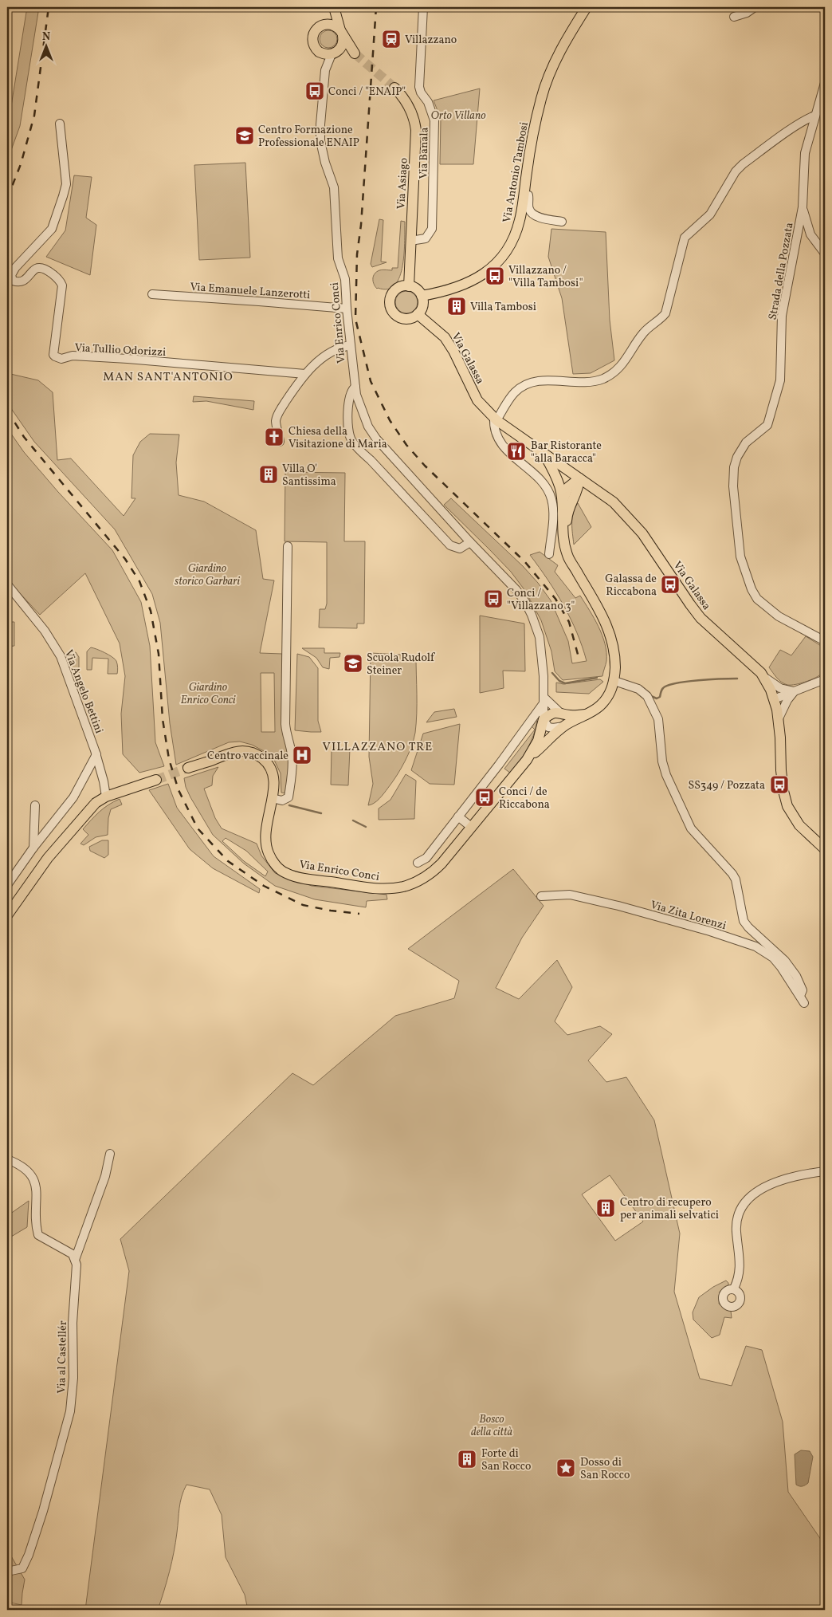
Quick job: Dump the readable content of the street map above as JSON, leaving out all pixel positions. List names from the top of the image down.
{
  "streets": {
    "main road": [
      "Via Antonio Tambosi",
      "Via Asiago",
      "Via Enrico Conci",
      "Via Galassa"
    ],
    "street": [
      "Via Banala",
      "Strada della Pozzata",
      "Via Emanuele Lanzerotti",
      "Via Tullio Odorizzi",
      "Via Angelo Bettini",
      "Via Zita Lorenzi",
      "Via al Castellér"
    ]
  },
  "crossings": [
    ["Via Banala", "Via Asiago"],
    ["Via Antonio Tambosi", "Via Asiago"],
    ["Via Antonio Tambosi", "Via Galassa"],
    ["Via Asiago", "Via Galassa"],
    ["Via Emanuele Lanzerotti", "Via Enrico Conci"]
  ],
  "districts": ["MAN SANT'ANTONIO", "VILLAZZANO TRE"],
  "parks": [
    "Orto Villano",
    "Giardino storico Garbari",
    "Giardino Enrico Conci",
    "Bosco della città"
  ],
  "places": {
    "station": ["Villazzano"],
    "bus stop": [
      "Conci / \"ENAIP\"",
      "Villazzano / \"Villa Tambosi\"",
      "Galassa de Riccabona",
      "Conci / \"Villazzano 3\"",
      "SS349 / Pozzata",
      "Conci / de Riccabona"
    ],
    "school or university": ["Centro Formazione Professionale ENAIP", "Scuola Rudolf Steiner"],
    "building": [
      "Villa Tambosi",
      "Villa O' Santissima",
      "Centro di recupero per animali selvatici",
      "Forte di San Rocco"
    ],
    "church": ["Chiesa della Visitazione di Maria"],
    "restaurant": ["Bar Ristorante \"alla Baracca\""],
    "hospital": ["Centro vaccinale"],
    "place": ["Dosso di San Rocco"]
  },
  "north": "top"
}
